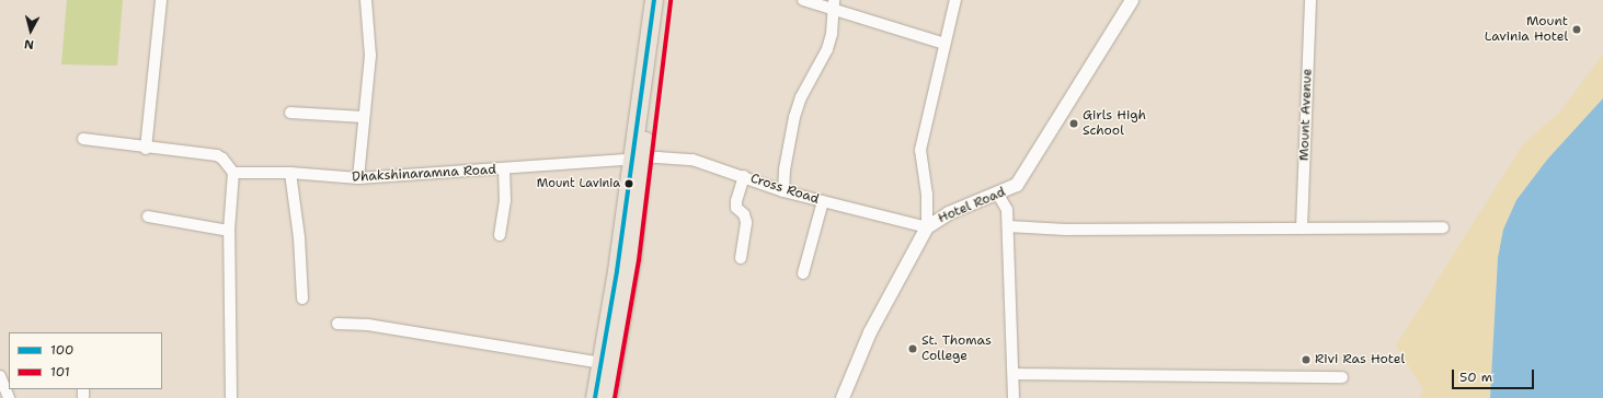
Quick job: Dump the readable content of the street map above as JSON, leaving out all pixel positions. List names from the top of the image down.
{
  "streets": {
    "street": [
      "Mount Avenue",
      "Dhakshinaramna Road",
      "Cross Road",
      "Hotel Road"
    ]
  },
  "crossings": [
    ["Dhakshinaramna Road", "Cross Road"],
    ["Cross Road", "Hotel Road"]
  ],
  "places": [
    "Mount Lavinia Hotel",
    "Girls High School",
    "Mount Lavinia",
    "St. Thomas College",
    "Rivi Ras Hotel"
  ],
  "lines": ["transit line 100", "transit line 101"],
  "legend": ["100", "101"],
  "scale_bar": "50 m",
  "north": "bottom"
}
